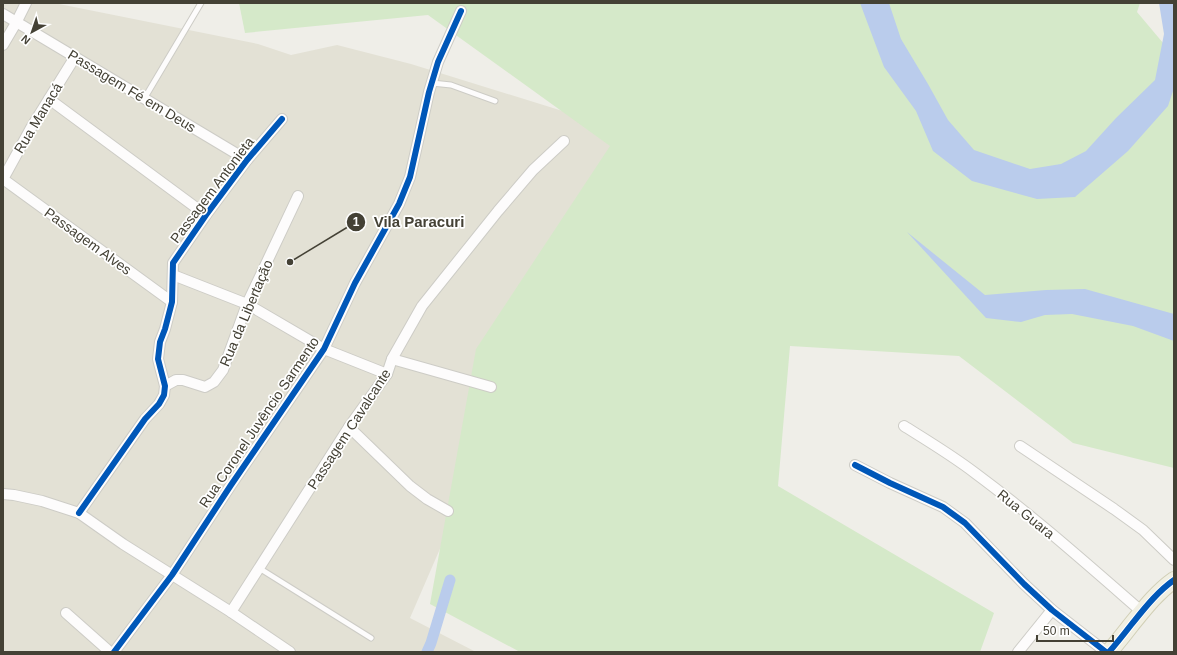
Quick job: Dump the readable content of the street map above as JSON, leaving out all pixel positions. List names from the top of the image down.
{
  "streets": {
    "street": [
      "Passagem Fé em Deus",
      "Rua Manacá",
      "Passagem Antonieta",
      "Passagem Alves",
      "Rua da Libertação",
      "Rua Coronel Juvêncio Sarmento",
      "Passagem Cavalcante",
      "Rua Guara"
    ]
  },
  "crossings": [
    ["Passagem Fé em Deus", "Rua Manacá"],
    ["Passagem Fé em Deus", "Passagem Antonieta"],
    ["Rua Manacá", "Passagem Alves"],
    ["Passagem Antonieta", "Passagem Alves"],
    ["Passagem Antonieta", "Rua da Libertação"]
  ],
  "places": ["Vila Paracuri"],
  "scale_bar": "50 m",
  "north": "bottom left"
}
